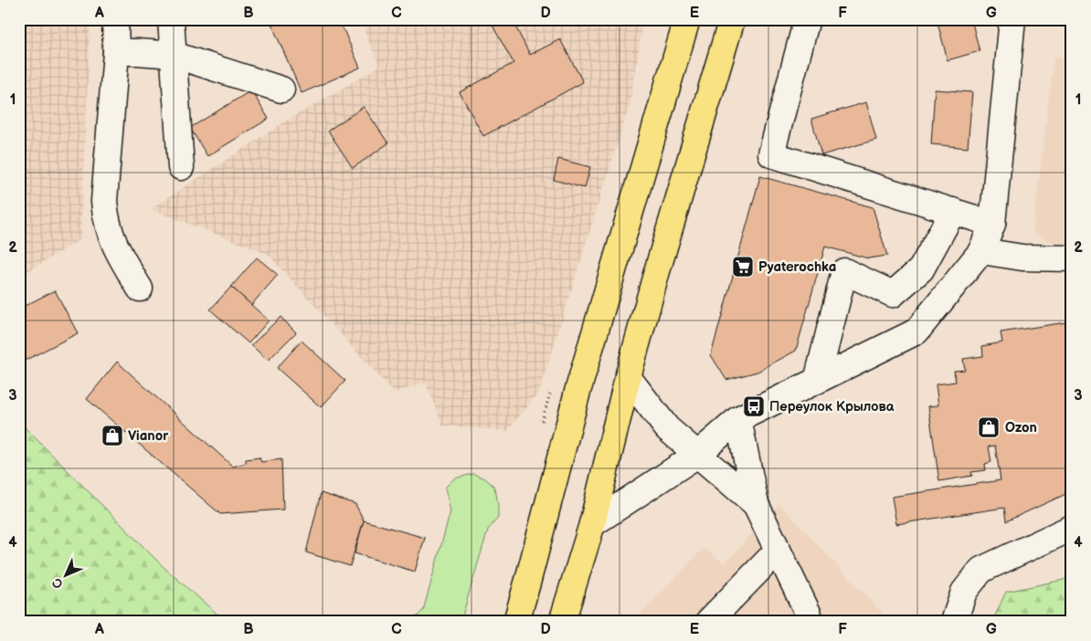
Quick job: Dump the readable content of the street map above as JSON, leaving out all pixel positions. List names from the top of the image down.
{
  "places": {
    "supermarket": ["Pyaterochka"],
    "bus stop": ["Переулок Крылова"],
    "shop": ["Ozon", "Vianor"]
  },
  "north": "bottom left",
  "grid": {
    "columns": [
      "A",
      "B",
      "C",
      "D",
      "E",
      "F",
      "G"
    ],
    "rows": [
      "1",
      "2",
      "3",
      "4"
    ]
  }
}
